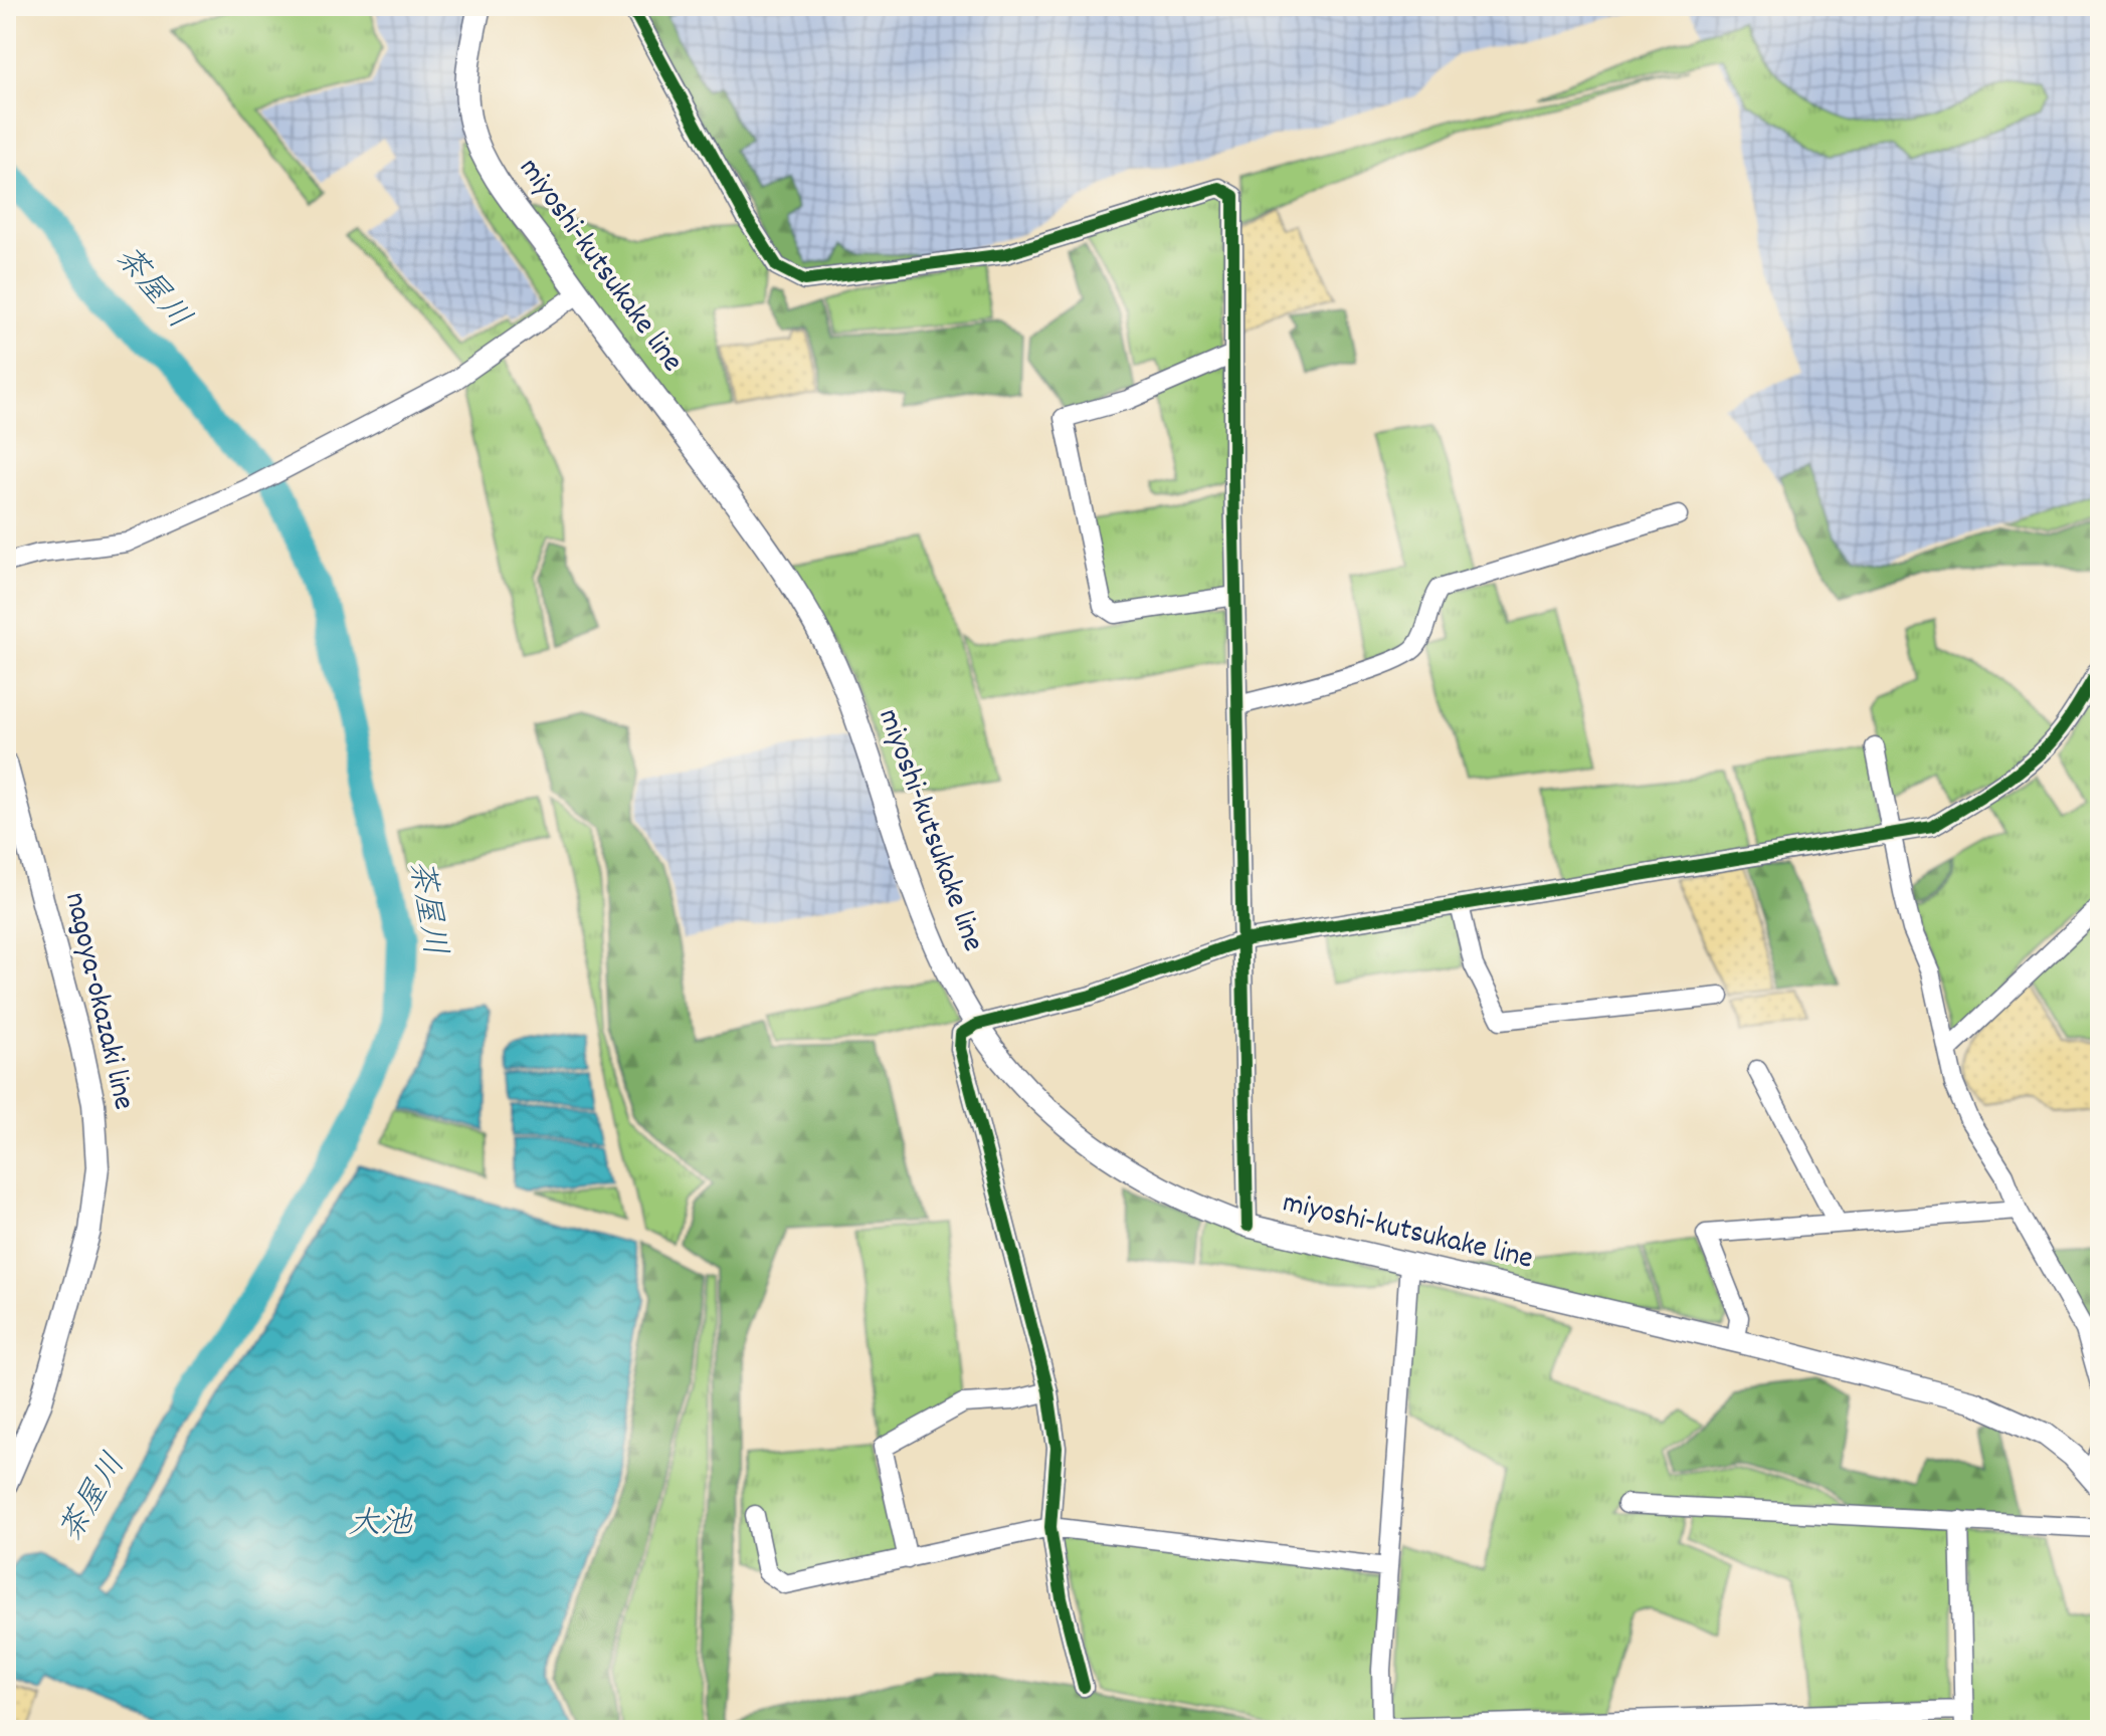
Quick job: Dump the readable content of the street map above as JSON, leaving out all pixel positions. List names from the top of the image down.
{
  "streets": {
    "main road": ["miyoshi-kutsukake line", "nagoya-okazaki line"]
  },
  "water": ["茶屋川", "大池"]
}
